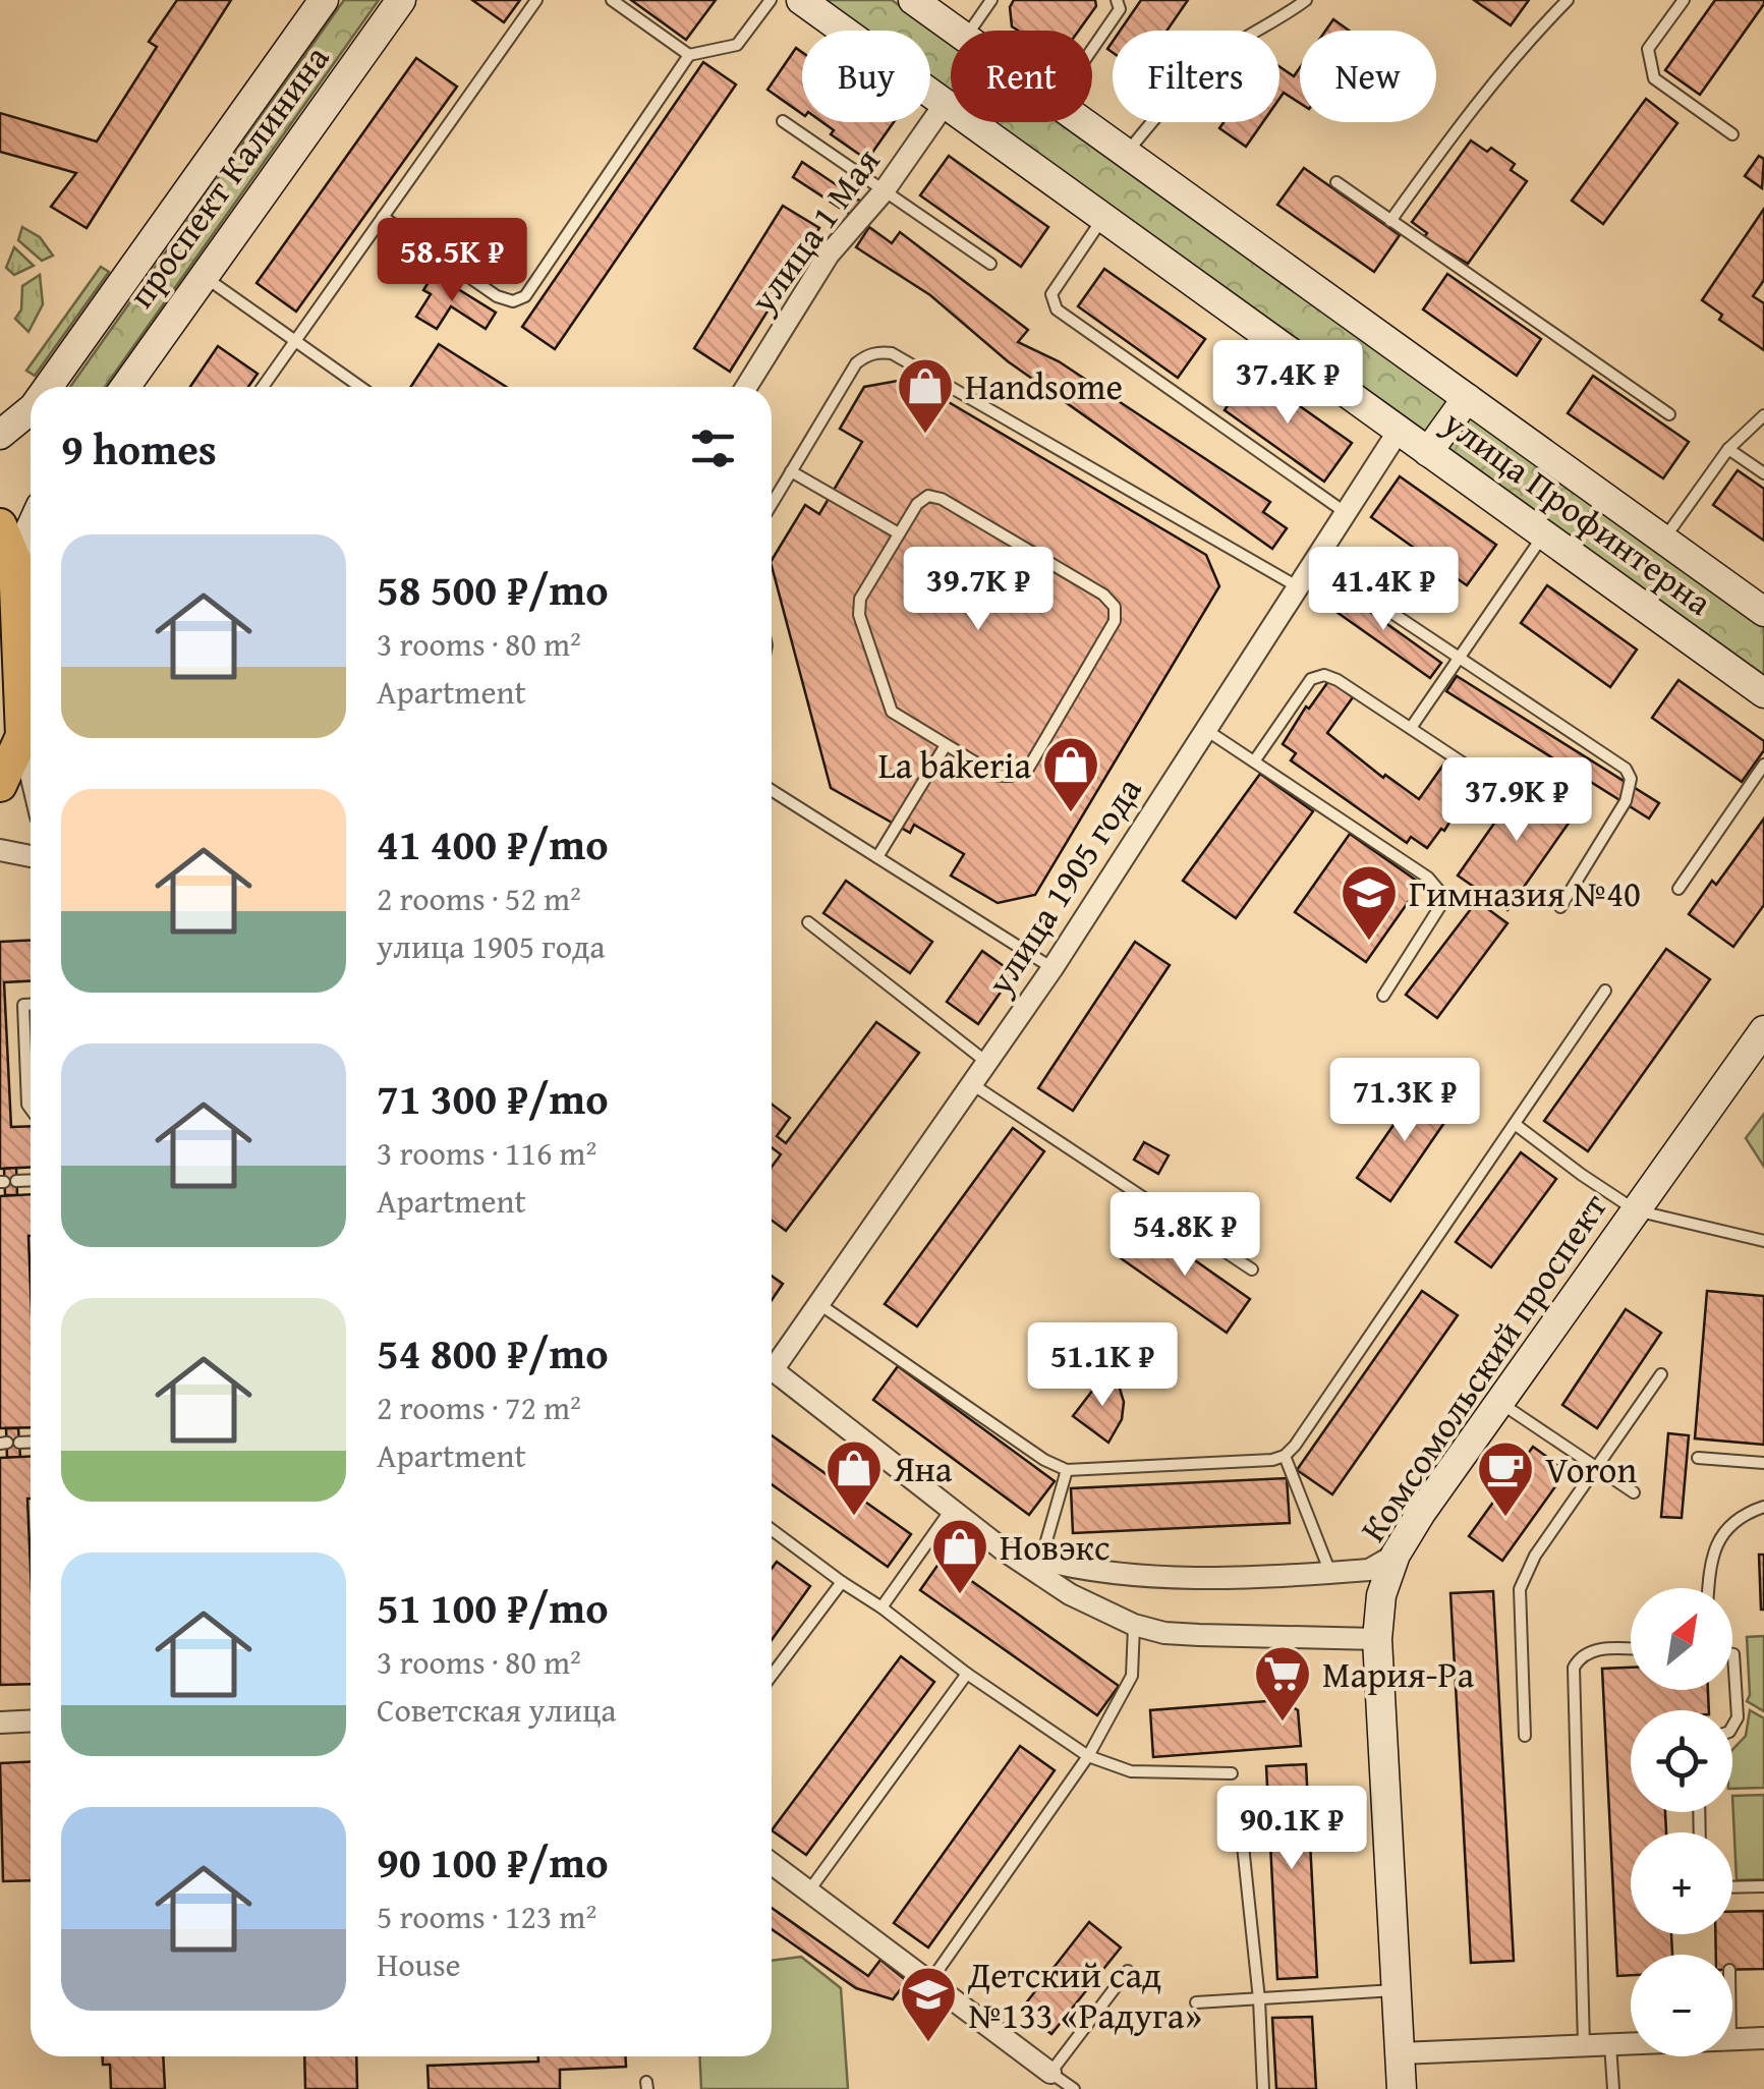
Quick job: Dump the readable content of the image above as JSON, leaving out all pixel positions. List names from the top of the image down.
{
  "streets": {
    "main road": ["проспект Калинина", "улица Профинтерна", "Комсомольский проспект"],
    "street": ["улица 1 Мая", "улица 1905 года"]
  },
  "crossings": [
    ["улица 1 Мая", "улица Профинтерна"],
    ["улица Профинтерна", "улица 1905 года"]
  ],
  "places": {
    "shop": [
      "Handsome",
      "La bakeria",
      "Яна",
      "Новэкс"
    ],
    "school or university": ["Гимназия №40", "Детский сад №133 «Радуга»"],
    "cafe": ["Voron"],
    "supermarket": ["Мария-Ра"]
  },
  "north": "top right",
  "page": {
    "chip": [
      "Buy",
      "Rent",
      "Filters",
      "New"
    ],
    "price": [
      "58.5K ₽",
      "37.4K ₽",
      "39.7K ₽",
      "41.4K ₽",
      "37.9K ₽",
      "71.3K ₽",
      "54.8K ₽",
      "51.1K ₽",
      "90.1K ₽"
    ],
    "heading": "9 homes",
    "list": [
      {
        "name": "58 500 ₽/mo",
        "note": "3 rooms · 80 m² · Apartment"
      },
      {
        "name": "41 400 ₽/mo",
        "note": "2 rooms · 52 m² · улица 1905 года"
      },
      {
        "name": "71 300 ₽/mo",
        "note": "3 rooms · 116 m² · Apartment"
      },
      {
        "name": "54 800 ₽/mo",
        "note": "2 rooms · 72 m² · Apartment"
      },
      {
        "name": "51 100 ₽/mo",
        "note": "3 rooms · 80 m² · Советская улица"
      },
      {
        "name": "90 100 ₽/mo",
        "note": "5 rooms · 123 m² · House"
      }
    ],
    "map_buttons": ["+", "−"]
  }
}
